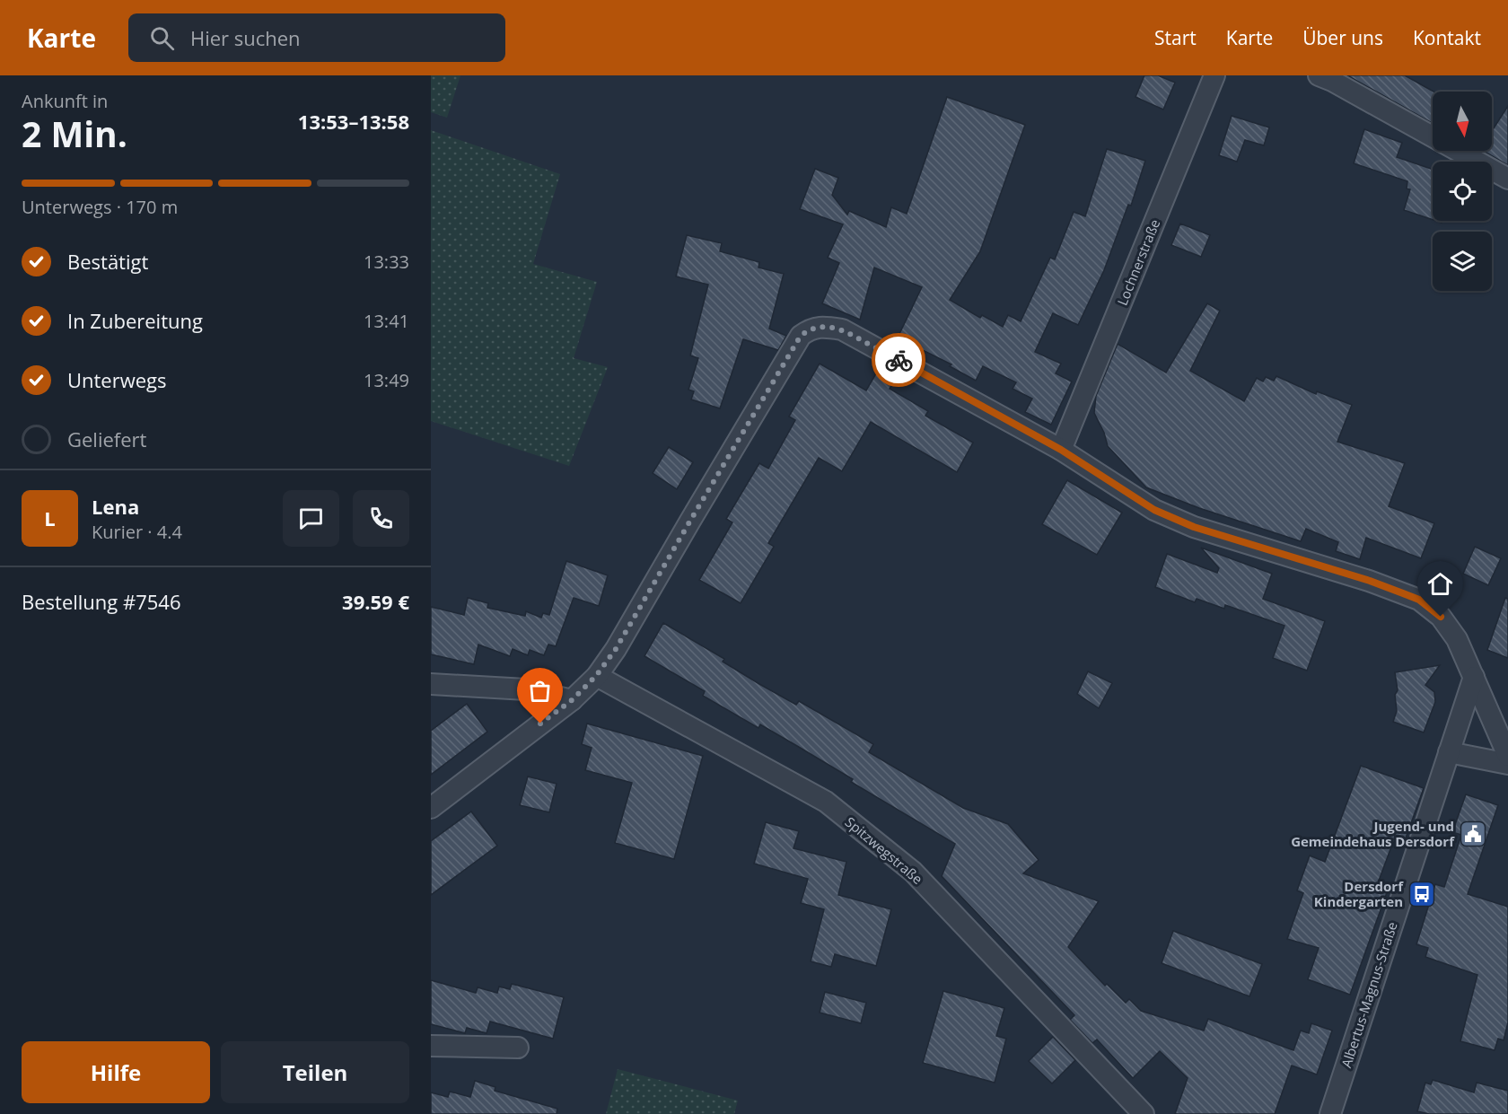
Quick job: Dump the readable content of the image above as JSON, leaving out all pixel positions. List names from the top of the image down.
{
  "streets": {
    "street": ["Lochnerstraße", "Spitzwegstraße", "Albertus-Magnus-Straße"]
  },
  "places": {
    "public building": ["Jugend- und Gemeindehaus Dersdorf"],
    "bus stop": ["Dersdorf Kindergarten"]
  },
  "north": "bottom",
  "page": {
    "header": "Karte",
    "search": "Hier suchen",
    "nav": [
      "Start",
      "Karte",
      "Über uns",
      "Kontakt"
    ],
    "heading": ["2 Min.", "Ankunft in", "13:53–13:58"],
    "panel": [
      "Lena",
      "Kurier · 4.4",
      "Bestellung #7546",
      "39.59 €"
    ],
    "bar": "Unterwegs · 170 m",
    "list": [
      ["Bestätigt", "13:33"],
      ["In Zubereitung", "13:41"],
      ["Unterwegs", "13:49"],
      "Geliefert"
    ],
    "round": "L",
    "buttons": ["Hilfe", "Teilen"]
  }
}
